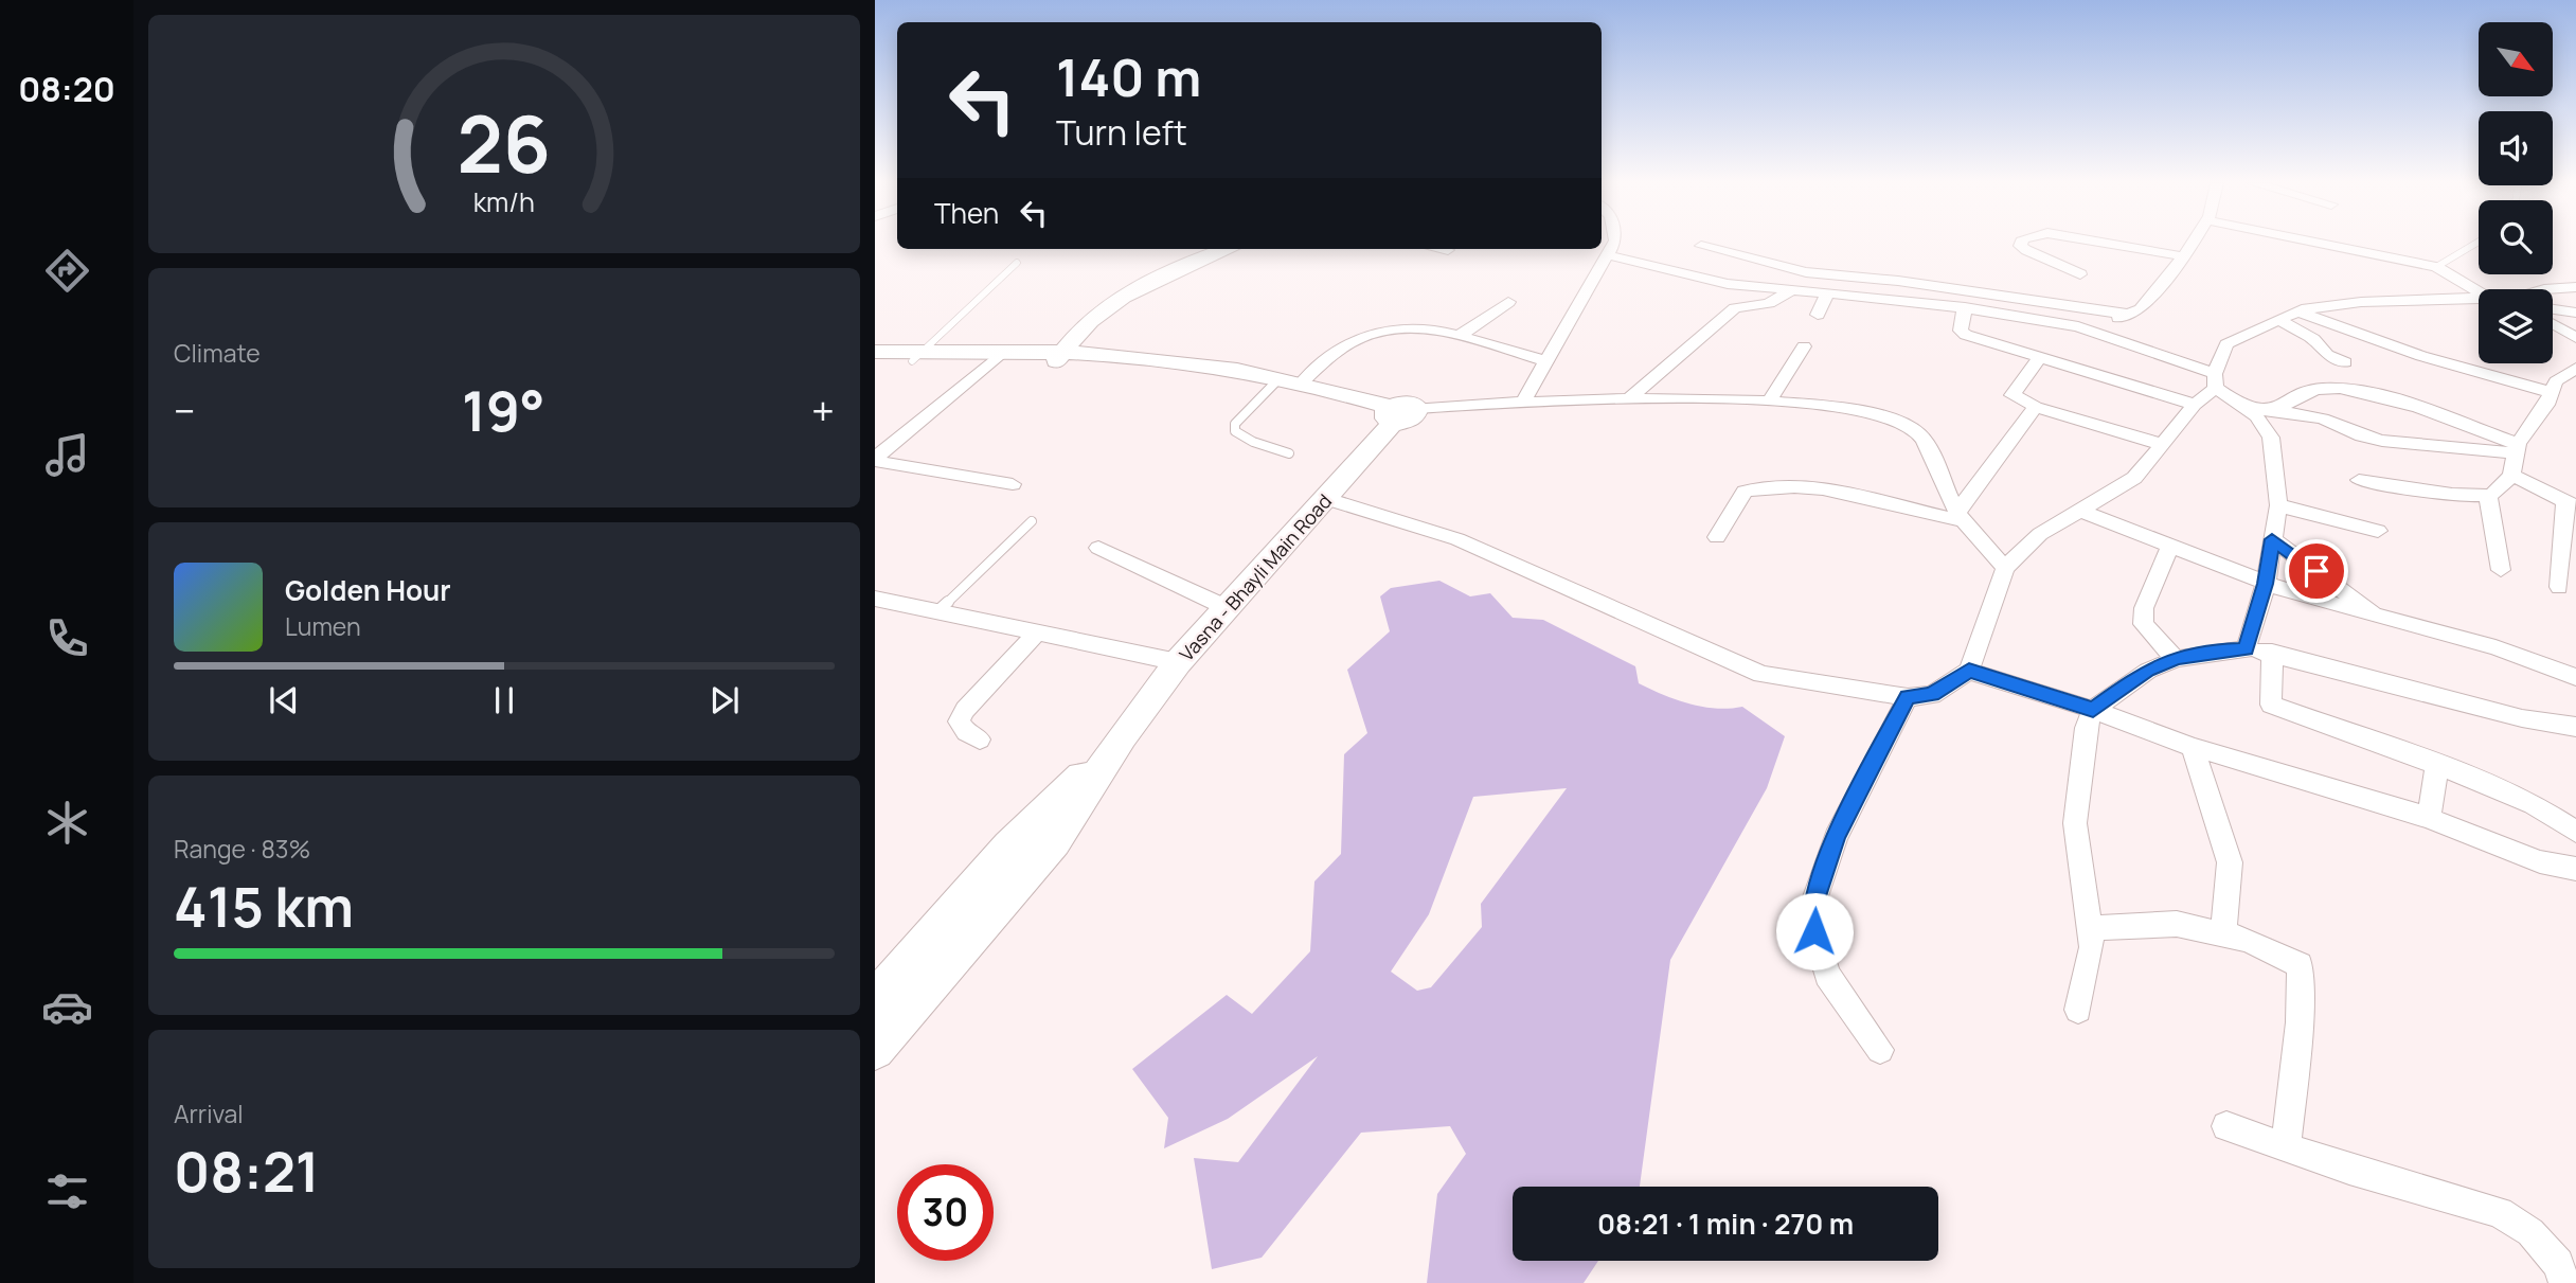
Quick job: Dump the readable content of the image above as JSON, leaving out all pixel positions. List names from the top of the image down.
{
  "streets": {
    "main road": ["Vasna - Bhayli Main Road"]
  },
  "north": "bottom right",
  "page": {
    "tabs": "08:20",
    "turn": ["140 m", "Turn left"],
    "then": "Then",
    "tile": [
      "Climate",
      ["Range · 83%", "415 km"],
      ["Arrival", "08:21"]
    ],
    "heat": ["−", "19°", "+"],
    "song": ["Golden Hour", "Lumen"],
    "limit": "30",
    "trip": "08:21 · 1 min · 270 m",
    "gauge": ["26", "km/h"]
  }
}
